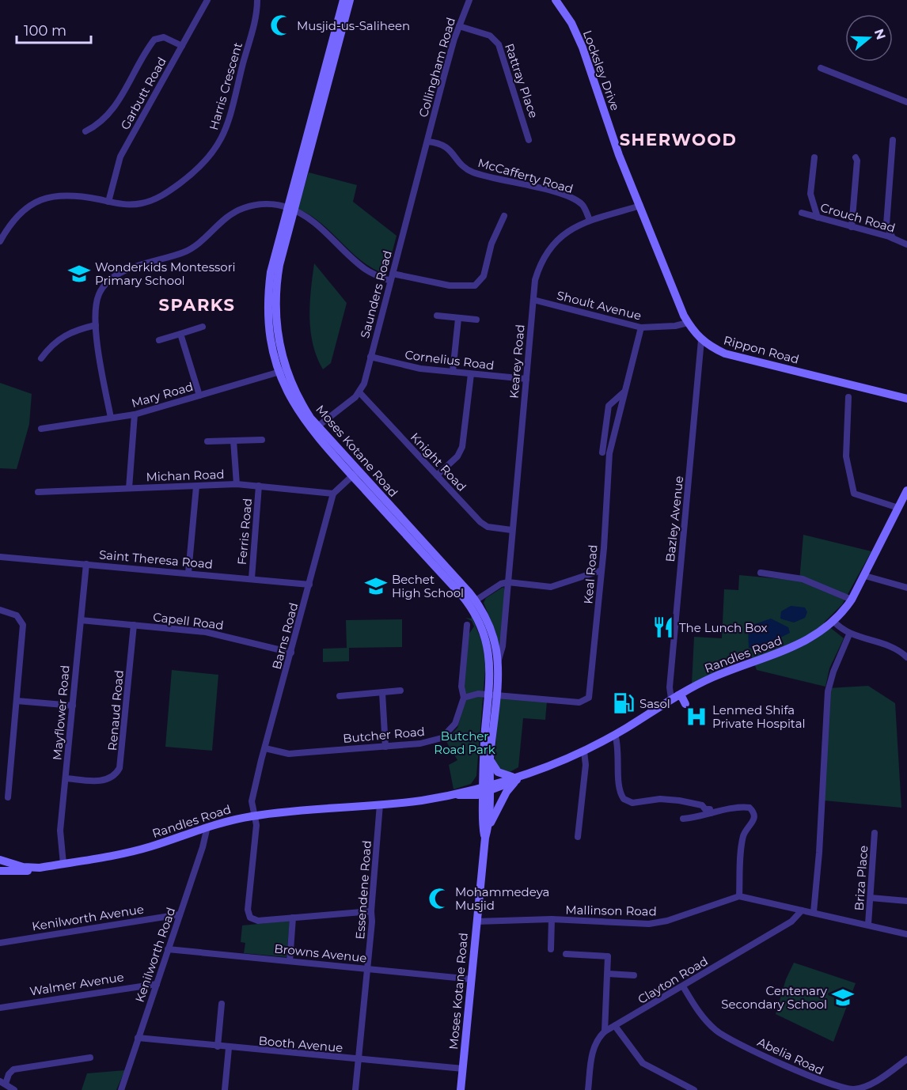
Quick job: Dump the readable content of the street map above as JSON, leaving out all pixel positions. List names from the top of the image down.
{
  "streets": {
    "street": [
      "Collingham Road",
      "Locksley Drive",
      "Rattray Place",
      "Harris Crescent",
      "Garbutt Road",
      "McCafferty Road",
      "Crouch Road",
      "Saunders Road",
      "Shoult Avenue",
      "Rippon Road",
      "Cornelius Road",
      "Kearey Road",
      "Mary Road",
      "Moses Kotane Road",
      "Knight Road",
      "Michan Road",
      "Bazley Avenue",
      "Ferris Road",
      "Saint Theresa Road",
      "Keal Road",
      "Capell Road",
      "Barns Road",
      "Randles Road",
      "Renaud Road",
      "Mayflower Road",
      "Butcher Road",
      "Briza Place",
      "Essendene Road",
      "Mallinson Road",
      "Kenilworth Avenue",
      "Browns Avenue",
      "Kenilworth Road",
      "Clayton Road",
      "Walmer Avenue",
      "Booth Avenue",
      "Abelia Road"
    ]
  },
  "crossings": [
    ["Collingham Road", "Rattray Place"],
    ["Collingham Road", "McCafferty Road"],
    ["Collingham Road", "Saunders Road"],
    ["Locksley Drive", "Rippon Road"],
    ["Locksley Drive", "Kearey Road"],
    ["Harris Crescent", "Garbutt Road"],
    ["McCafferty Road", "Saunders Road"],
    ["McCafferty Road", "Kearey Road"],
    ["Saunders Road", "Cornelius Road"],
    ["Saunders Road", "Knight Road"],
    ["Shoult Avenue", "Rippon Road"],
    ["Shoult Avenue", "Kearey Road"],
    ["Shoult Avenue", "Keal Road"],
    ["Rippon Road", "Kearey Road"],
    ["Rippon Road", "Bazley Avenue"],
    ["Cornelius Road", "Kearey Road"],
    ["Kearey Road", "Moses Kotane Road"],
    ["Kearey Road", "Knight Road"],
    ["Mary Road", "Moses Kotane Road"],
    ["Moses Kotane Road", "Keal Road"],
    ["Moses Kotane Road", "Randles Road"],
    ["Moses Kotane Road", "Mallinson Road"],
    ["Moses Kotane Road", "Browns Avenue"],
    ["Moses Kotane Road", "Booth Avenue"],
    ["Michan Road", "Ferris Road"],
    ["Michan Road", "Barns Road"],
    ["Bazley Avenue", "Randles Road"],
    ["Ferris Road", "Saint Theresa Road"],
    ["Saint Theresa Road", "Barns Road"],
    ["Saint Theresa Road", "Mayflower Road"],
    ["Keal Road", "Butcher Road"],
    ["Capell Road", "Barns Road"],
    ["Capell Road", "Renaud Road"],
    ["Capell Road", "Mayflower Road"],
    ["Barns Road", "Randles Road"],
    ["Barns Road", "Butcher Road"],
    ["Randles Road", "Mayflower Road"],
    ["Randles Road", "Essendene Road"],
    ["Randles Road", "Kenilworth Road"],
    ["Renaud Road", "Mayflower Road"],
    ["Essendene Road", "Browns Avenue"],
    ["Essendene Road", "Booth Avenue"],
    ["Kenilworth Avenue", "Kenilworth Road"],
    ["Browns Avenue", "Kenilworth Road"],
    ["Kenilworth Road", "Walmer Avenue"],
    ["Kenilworth Road", "Booth Avenue"],
    ["Clayton Road", "Abelia Road"]
  ],
  "districts": ["SHERWOOD", "SPARKS"],
  "parks": ["Butcher Road Park"],
  "places": {
    "mosque": ["Musjid-us-Saliheen", "Mohammedeya Musjid"],
    "school or university": ["Wonderkids Montessori Primary School", "Bechet High School", "Centenary Secondary School"],
    "restaurant": ["The Lunch Box"],
    "fuel station": ["Sasol"],
    "hospital": ["Lenmed Shifa Private Hospital"]
  },
  "scale_bar": "100 m",
  "north": "right"
}
